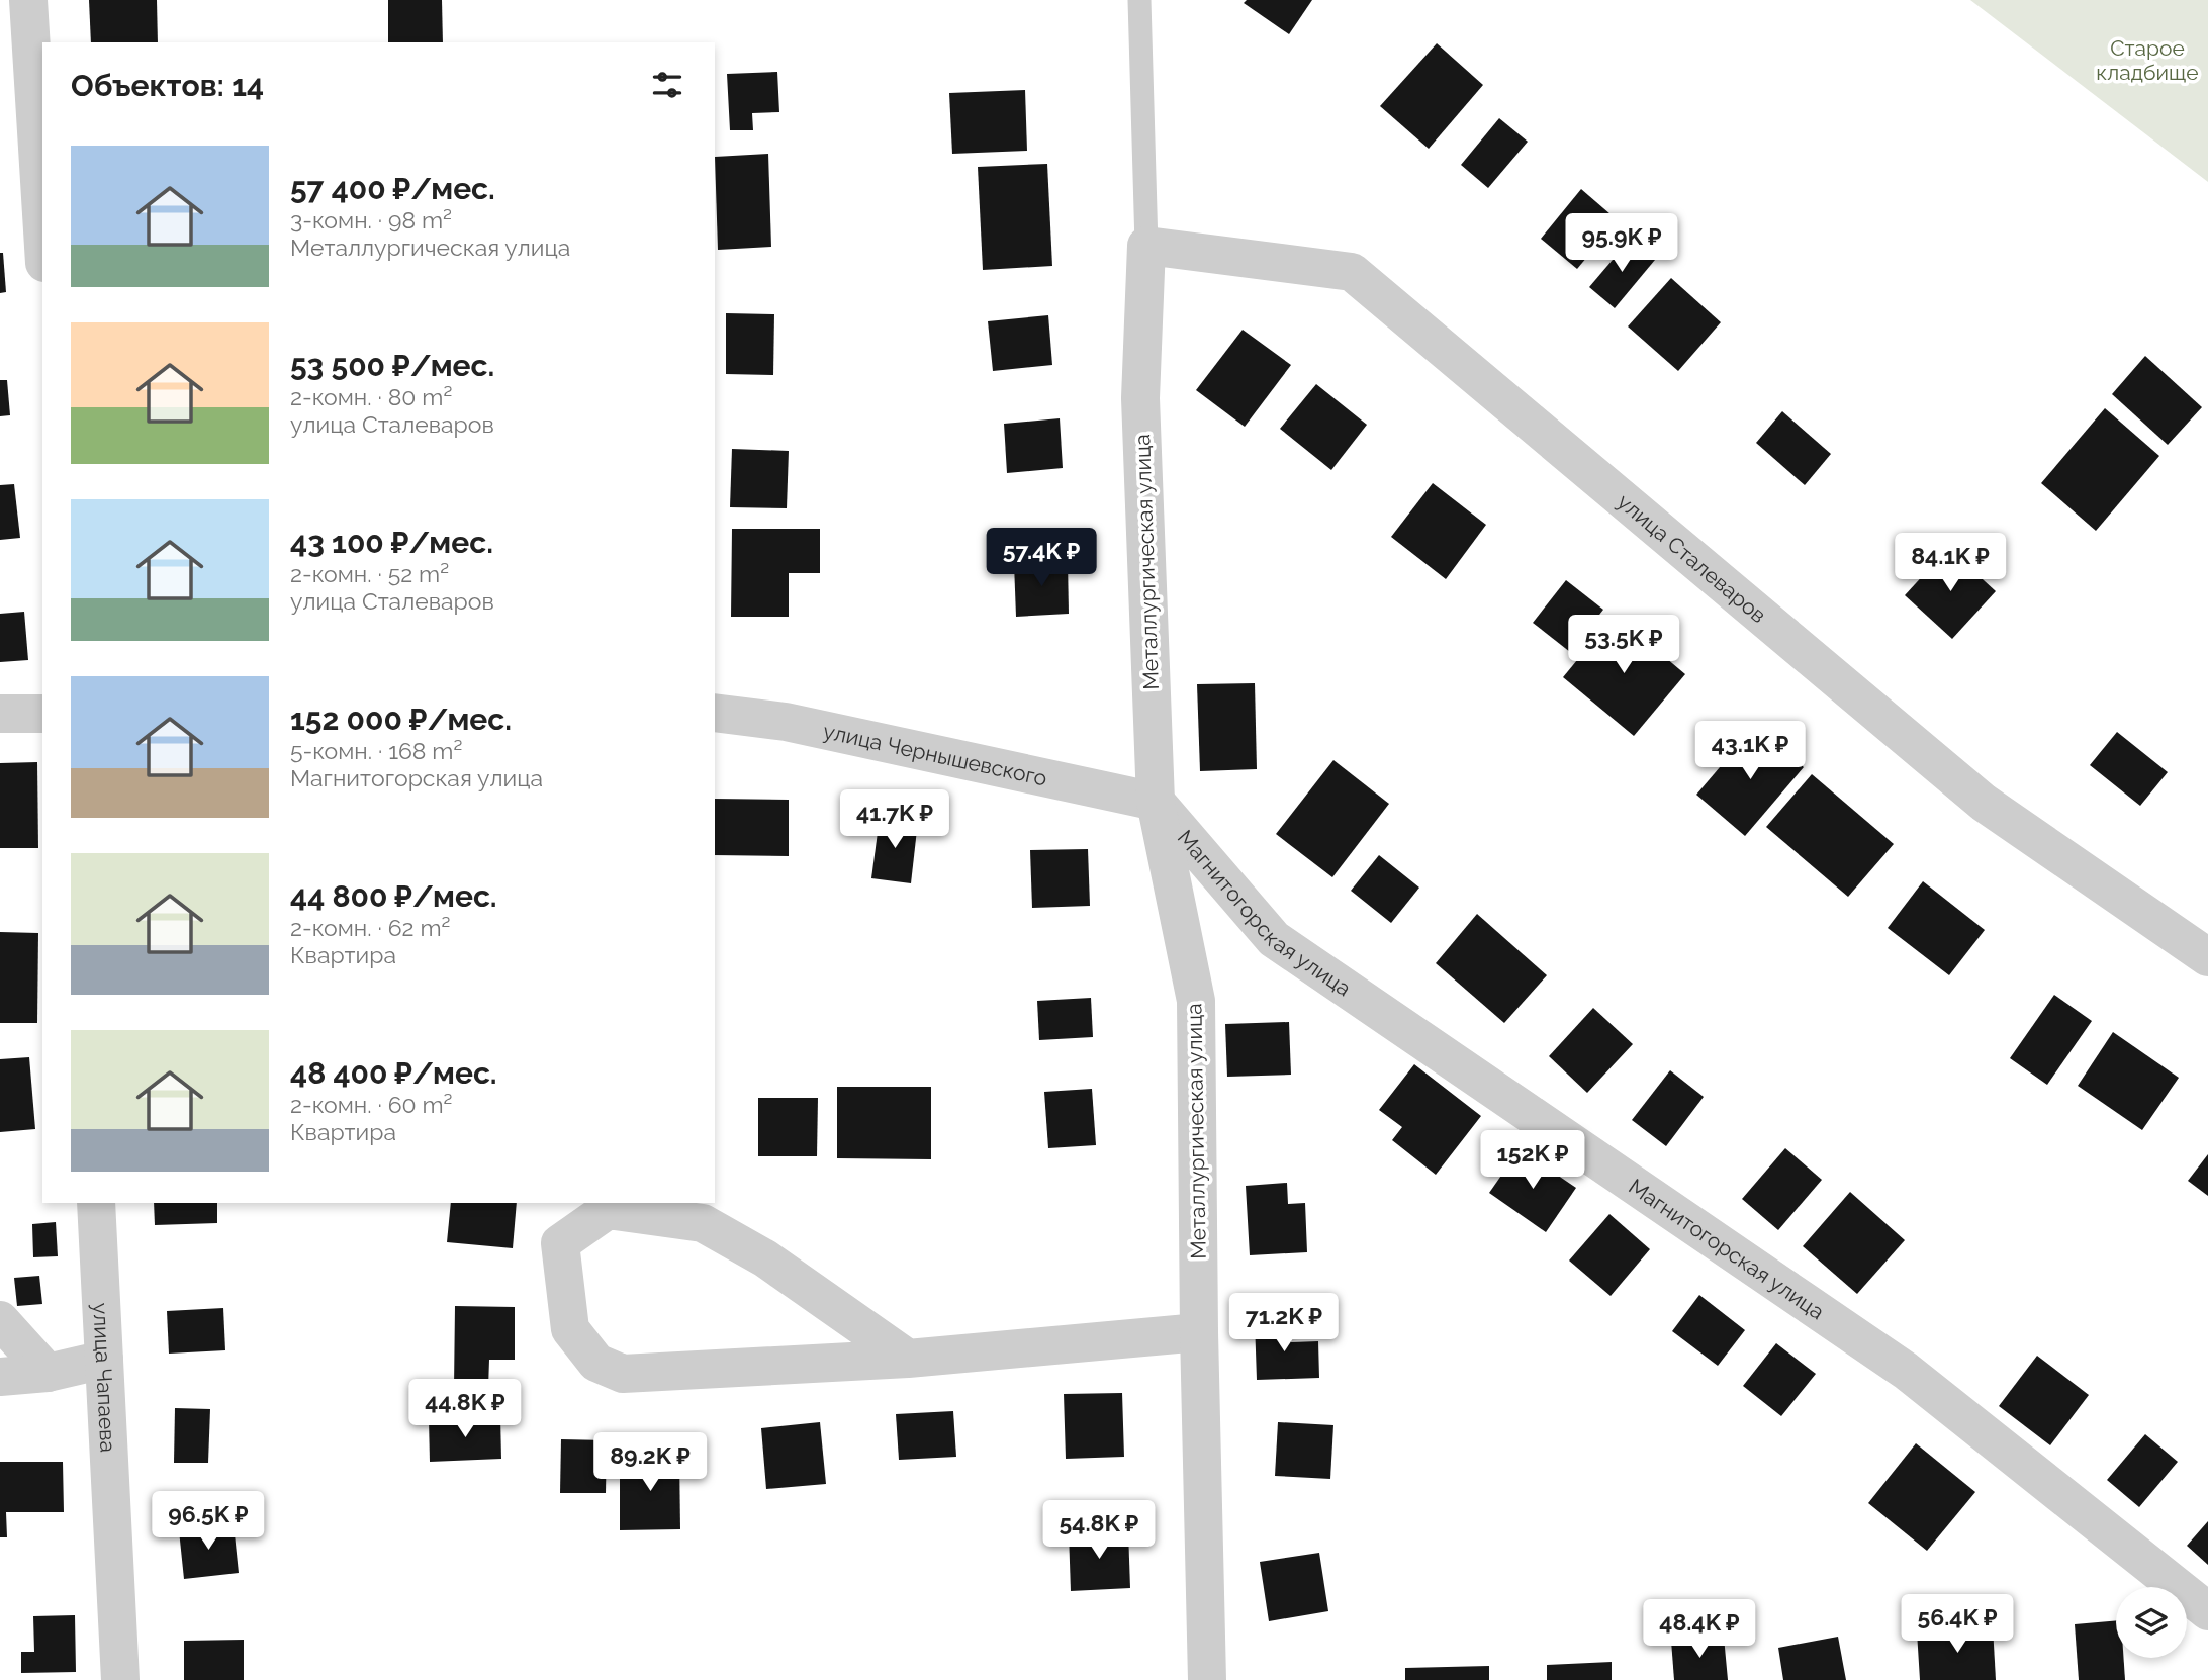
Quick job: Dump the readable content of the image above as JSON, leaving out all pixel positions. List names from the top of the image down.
{
  "streets": {
    "street": [
      "улица Сталеваров",
      "Металлургическая улица",
      "улица Чернышевского",
      "Магнитогорская улица",
      "улица Чапаева"
    ]
  },
  "crossings": [
    ["улица Сталеваров", "Металлургическая улица"],
    ["Металлургическая улица", "улица Чернышевского"],
    ["Металлургическая улица", "Магнитогорская улица"],
    ["улица Чернышевского", "Магнитогорская улица"]
  ],
  "parks": ["Старое кладбище"],
  "page": {
    "heading": "Объектов: 14",
    "list": [
      {
        "name": "57 400 ₽/мес.",
        "note": "3-комн. · 98 m² · Металлургическая улица"
      },
      {
        "name": "53 500 ₽/мес.",
        "note": "2-комн. · 80 m² · улица Сталеваров"
      },
      {
        "name": "43 100 ₽/мес.",
        "note": "2-комн. · 52 m² · улица Сталеваров"
      },
      {
        "name": "152 000 ₽/мес.",
        "note": "5-комн. · 168 m² · Магнитогорская улица"
      },
      {
        "name": "44 800 ₽/мес.",
        "note": "2-комн. · 62 m² · Квартира"
      },
      {
        "name": "48 400 ₽/мес.",
        "note": "2-комн. · 60 m² · Квартира"
      }
    ],
    "price": [
      "95.9K ₽",
      "57.4K ₽",
      "84.1K ₽",
      "53.5K ₽",
      "43.1K ₽",
      "41.7K ₽",
      "152K ₽",
      "71.2K ₽",
      "44.8K ₽",
      "89.2K ₽",
      "96.5K ₽",
      "54.8K ₽",
      "56.4K ₽",
      "48.4K ₽"
    ]
  }
}
